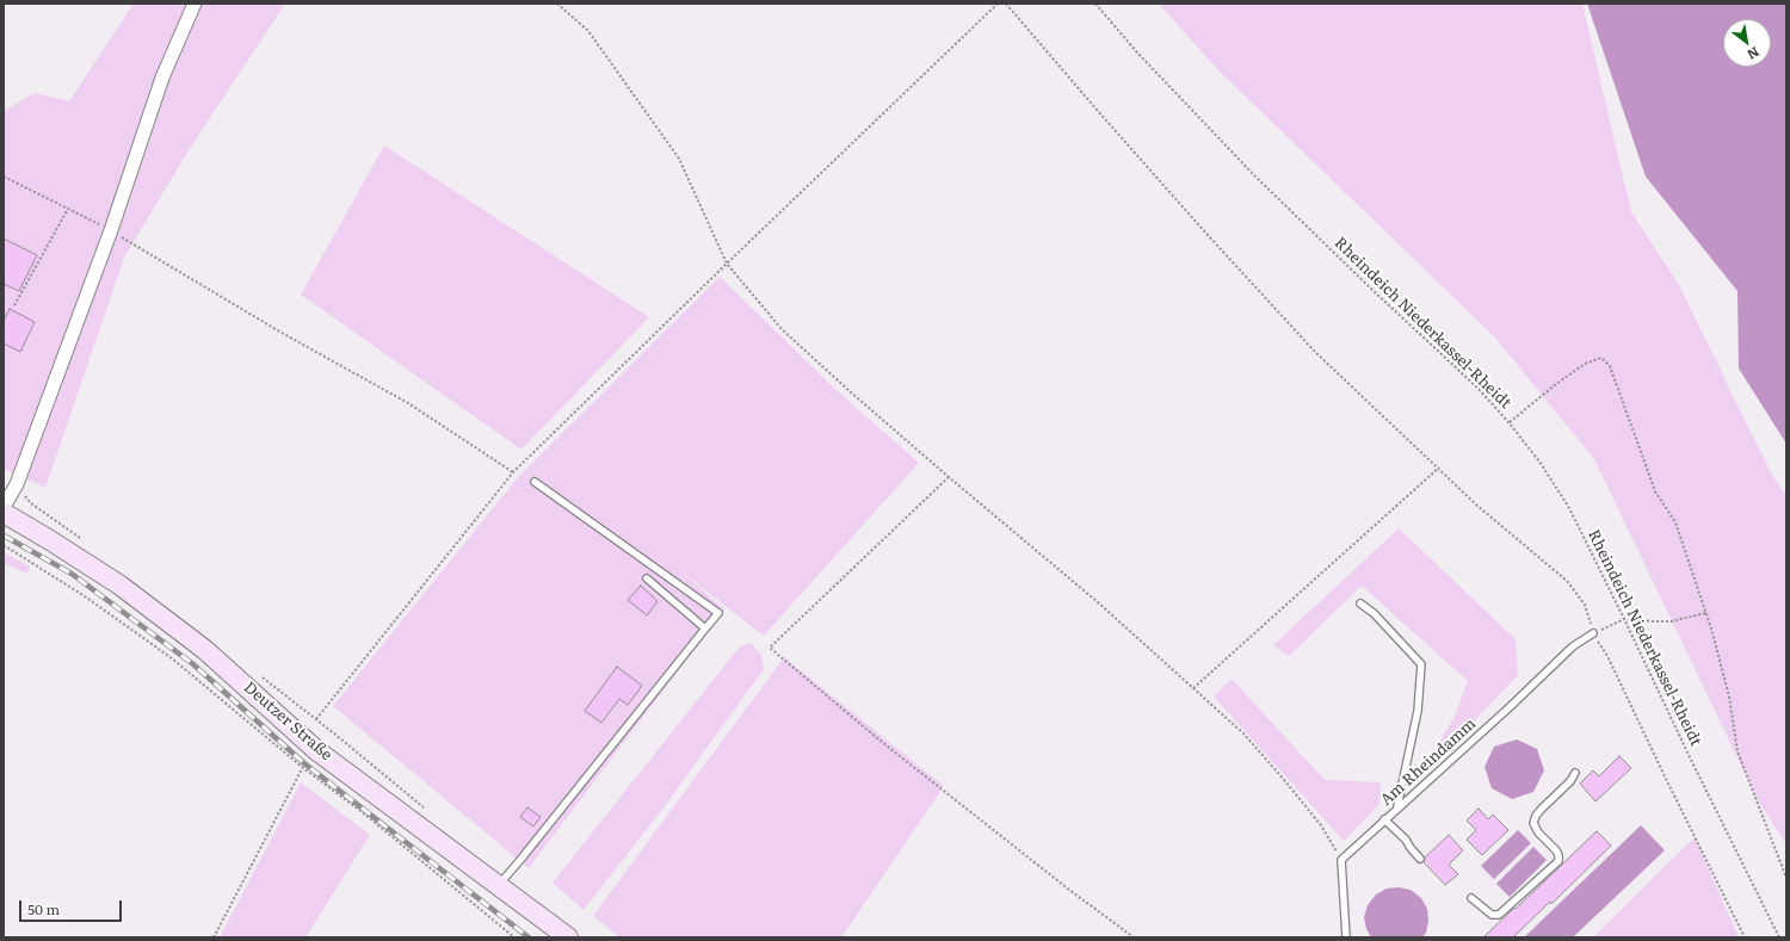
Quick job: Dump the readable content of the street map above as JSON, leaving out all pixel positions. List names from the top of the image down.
{
  "streets": {
    "street": ["Deutzer Straße"],
    "lane": ["Am Rheindamm"],
    "path": ["Rheindeich Niederkassel-Rheidt"]
  },
  "scale_bar": "50 m",
  "north": "bottom right"
}
